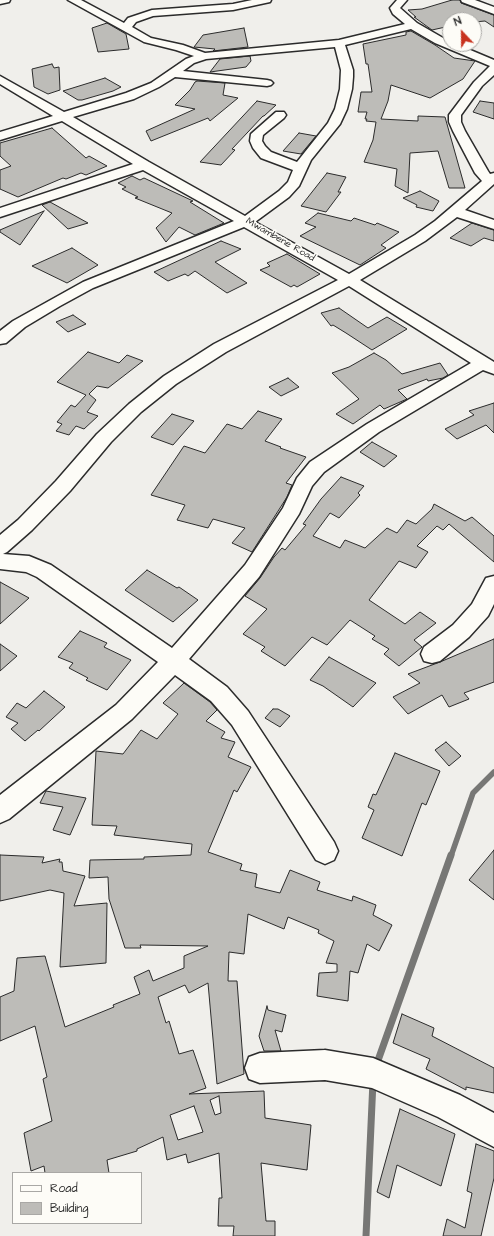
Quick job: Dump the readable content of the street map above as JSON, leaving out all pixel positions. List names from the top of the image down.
{
  "streets": {
    "street": ["Mwambene Road"]
  },
  "legend": ["Road", "Building"],
  "north": "top"
}
